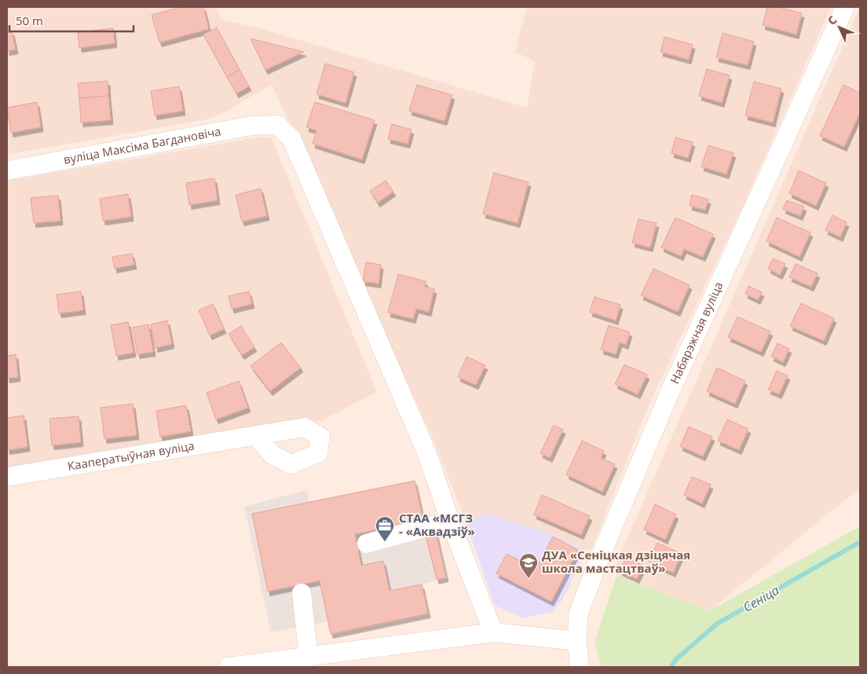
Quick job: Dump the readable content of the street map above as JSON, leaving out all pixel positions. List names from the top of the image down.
{
  "streets": {
    "street": ["вуліца Максіма Багдановіча", "Набярэжная вуліца", "Кааператыўная вуліца"]
  },
  "water": ["Сеніца"],
  "places": {
    "office": ["СТАА «МСГЗ - «Аквадзіў»"],
    "school or university": ["ДУА «Сеніцкая дзіцячая школа мастацтваў»"]
  },
  "scale_bar": "50 m",
  "north": "top left"
}
